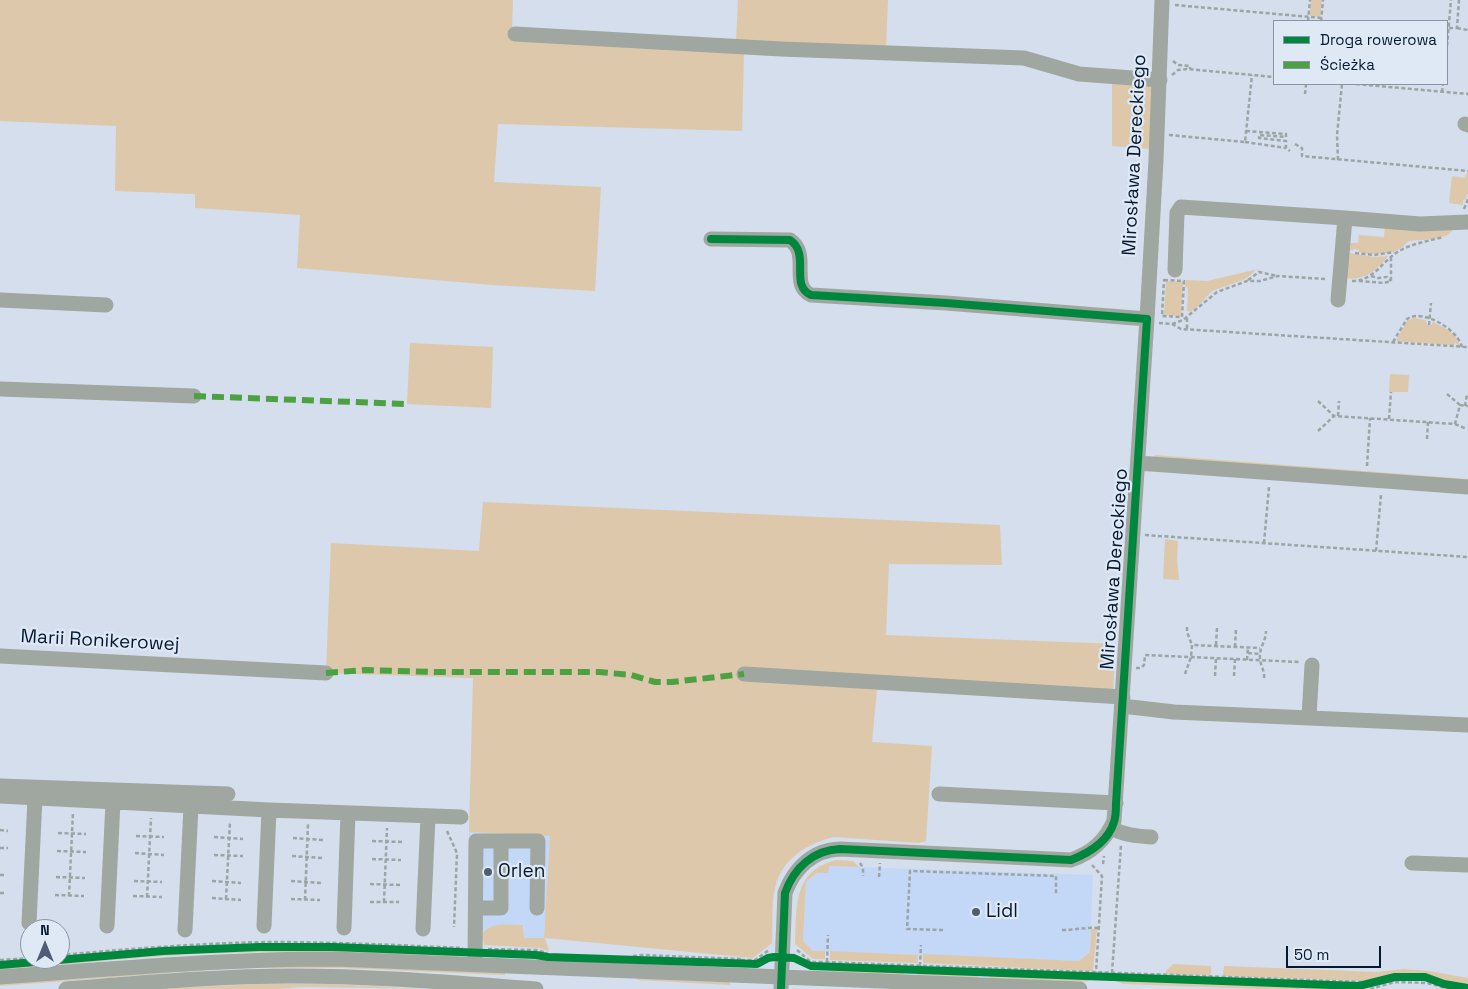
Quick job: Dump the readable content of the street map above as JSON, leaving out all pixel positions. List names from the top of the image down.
{
  "streets": {
    "street": ["Mirosława Dereckiego", "Marii Ronikerowej"]
  },
  "places": ["Orlen", "Lidl"],
  "legend": ["Droga rowerowa", "Ścieżka"],
  "scale_bar": "50 m",
  "north": "top"
}
